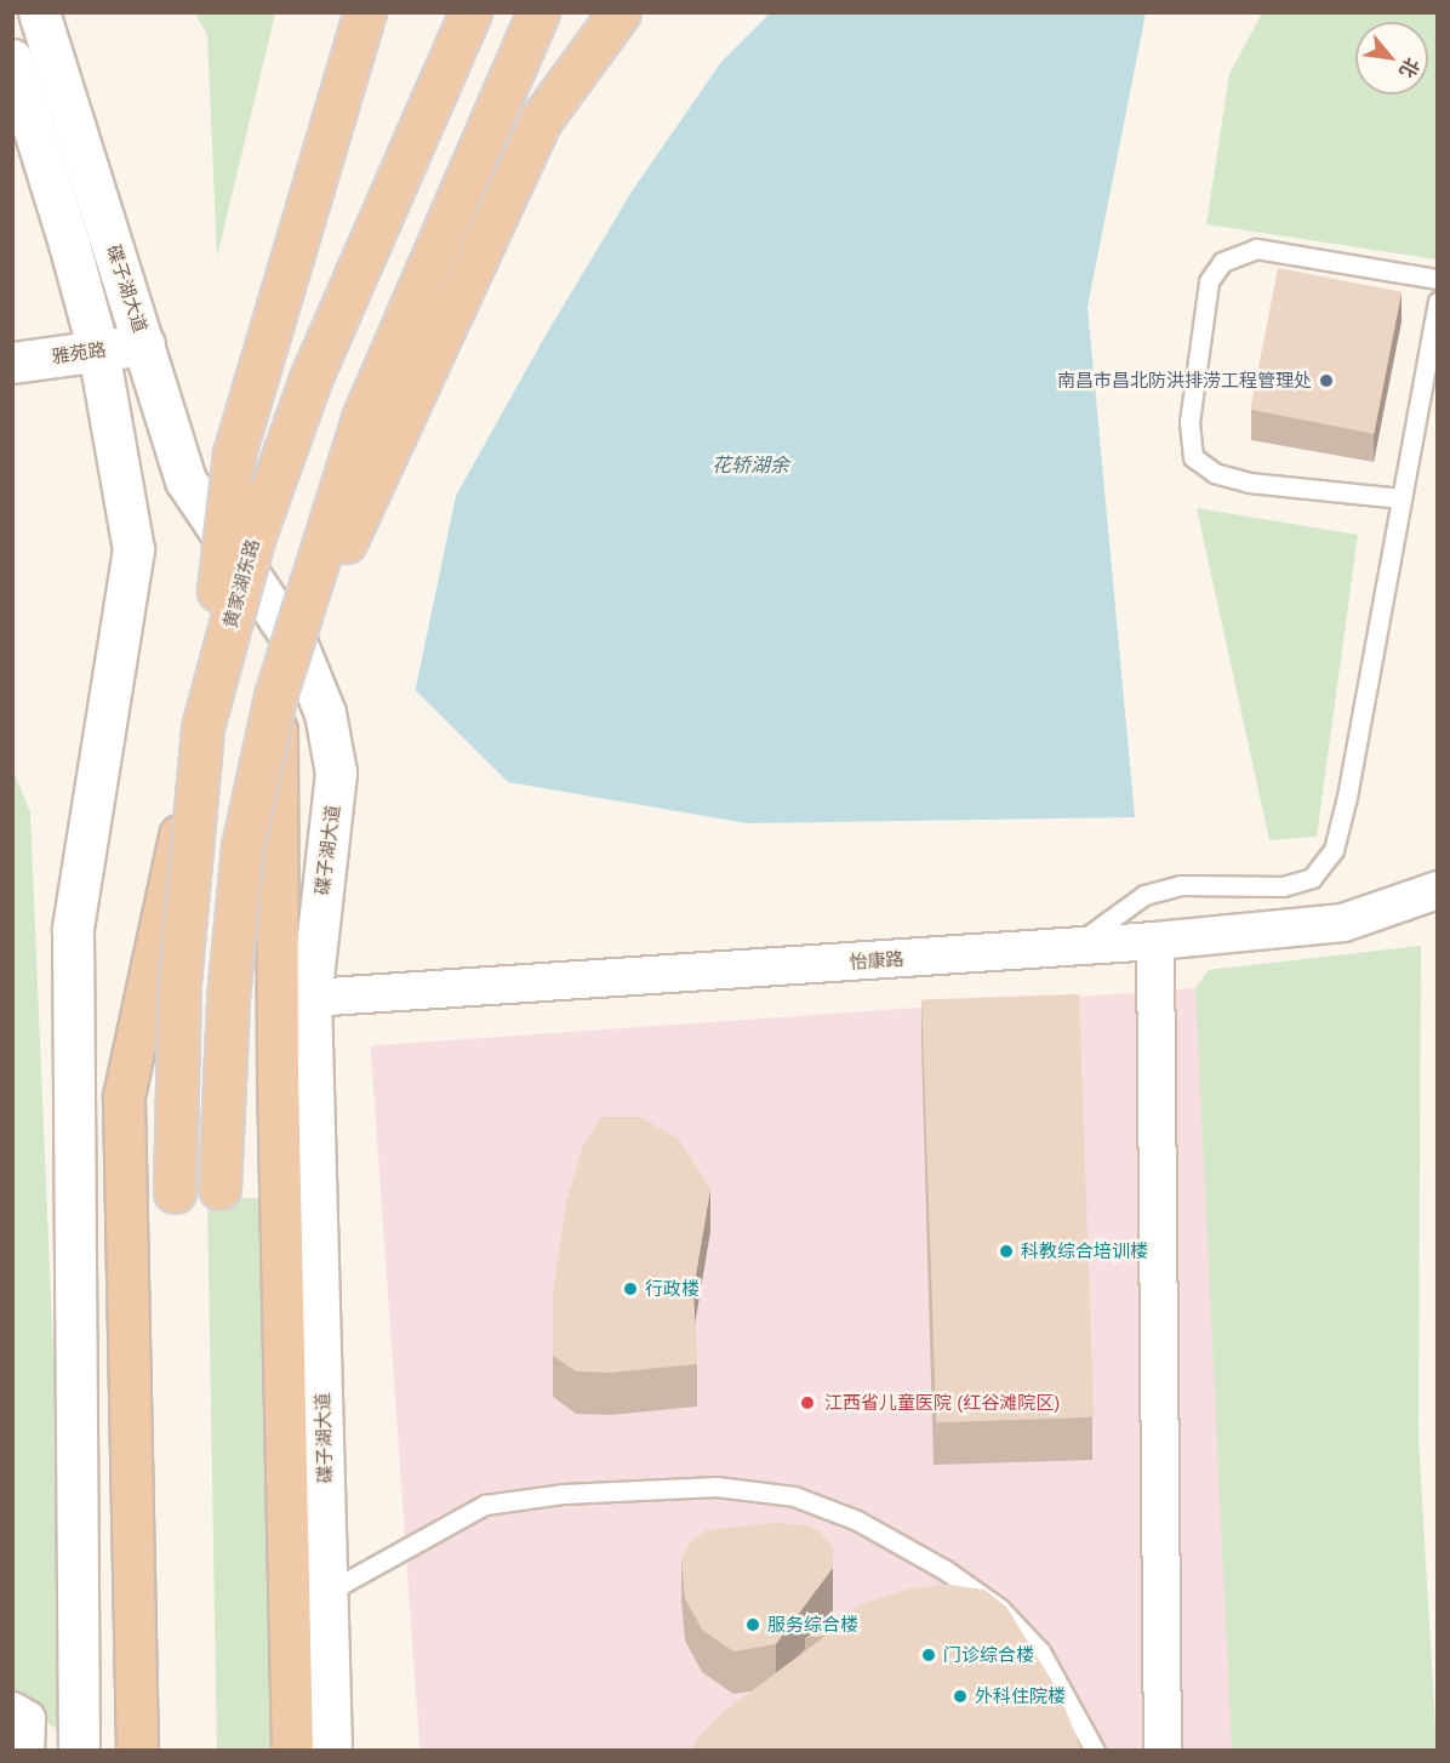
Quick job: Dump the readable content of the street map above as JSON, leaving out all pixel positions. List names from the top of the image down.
{
  "streets": {
    "highway": ["黄家湖东路"],
    "main road": ["碟子湖大道", "雅苑路"],
    "street": ["怡康路"]
  },
  "crossings": [
    ["碟子湖大道", "雅苑路"],
    ["碟子湖大道", "怡康路"]
  ],
  "water": ["花轿湖余"],
  "places": [
    "南昌市昌北防洪排涝工程管理处",
    "科教综合培训楼",
    "行政楼",
    "江西省儿童医院 (红谷滩院区)",
    "服务综合楼",
    "门诊综合楼",
    "外科住院楼"
  ],
  "north": "bottom right"
}
